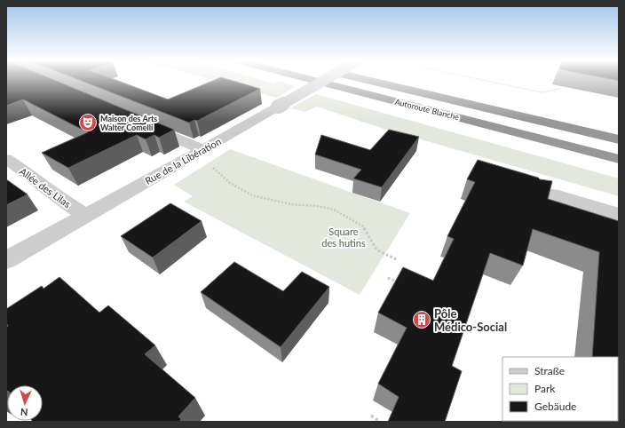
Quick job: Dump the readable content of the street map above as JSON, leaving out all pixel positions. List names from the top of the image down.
{
  "streets": {
    "highway": ["Autoroute Blanche"],
    "street": ["Rue de la Libération", "Allée des Lilas"]
  },
  "crossings": [
    ["Rue de la Libération", "Allée des Lilas"]
  ],
  "parks": ["Square des hutins"],
  "places": {
    "theatre": ["Maison des Arts Walter Comelli"],
    "building": ["Pôle Médico-Social"]
  },
  "legend": ["Straße", "Park", "Gebäude"],
  "north": "bottom"
}
